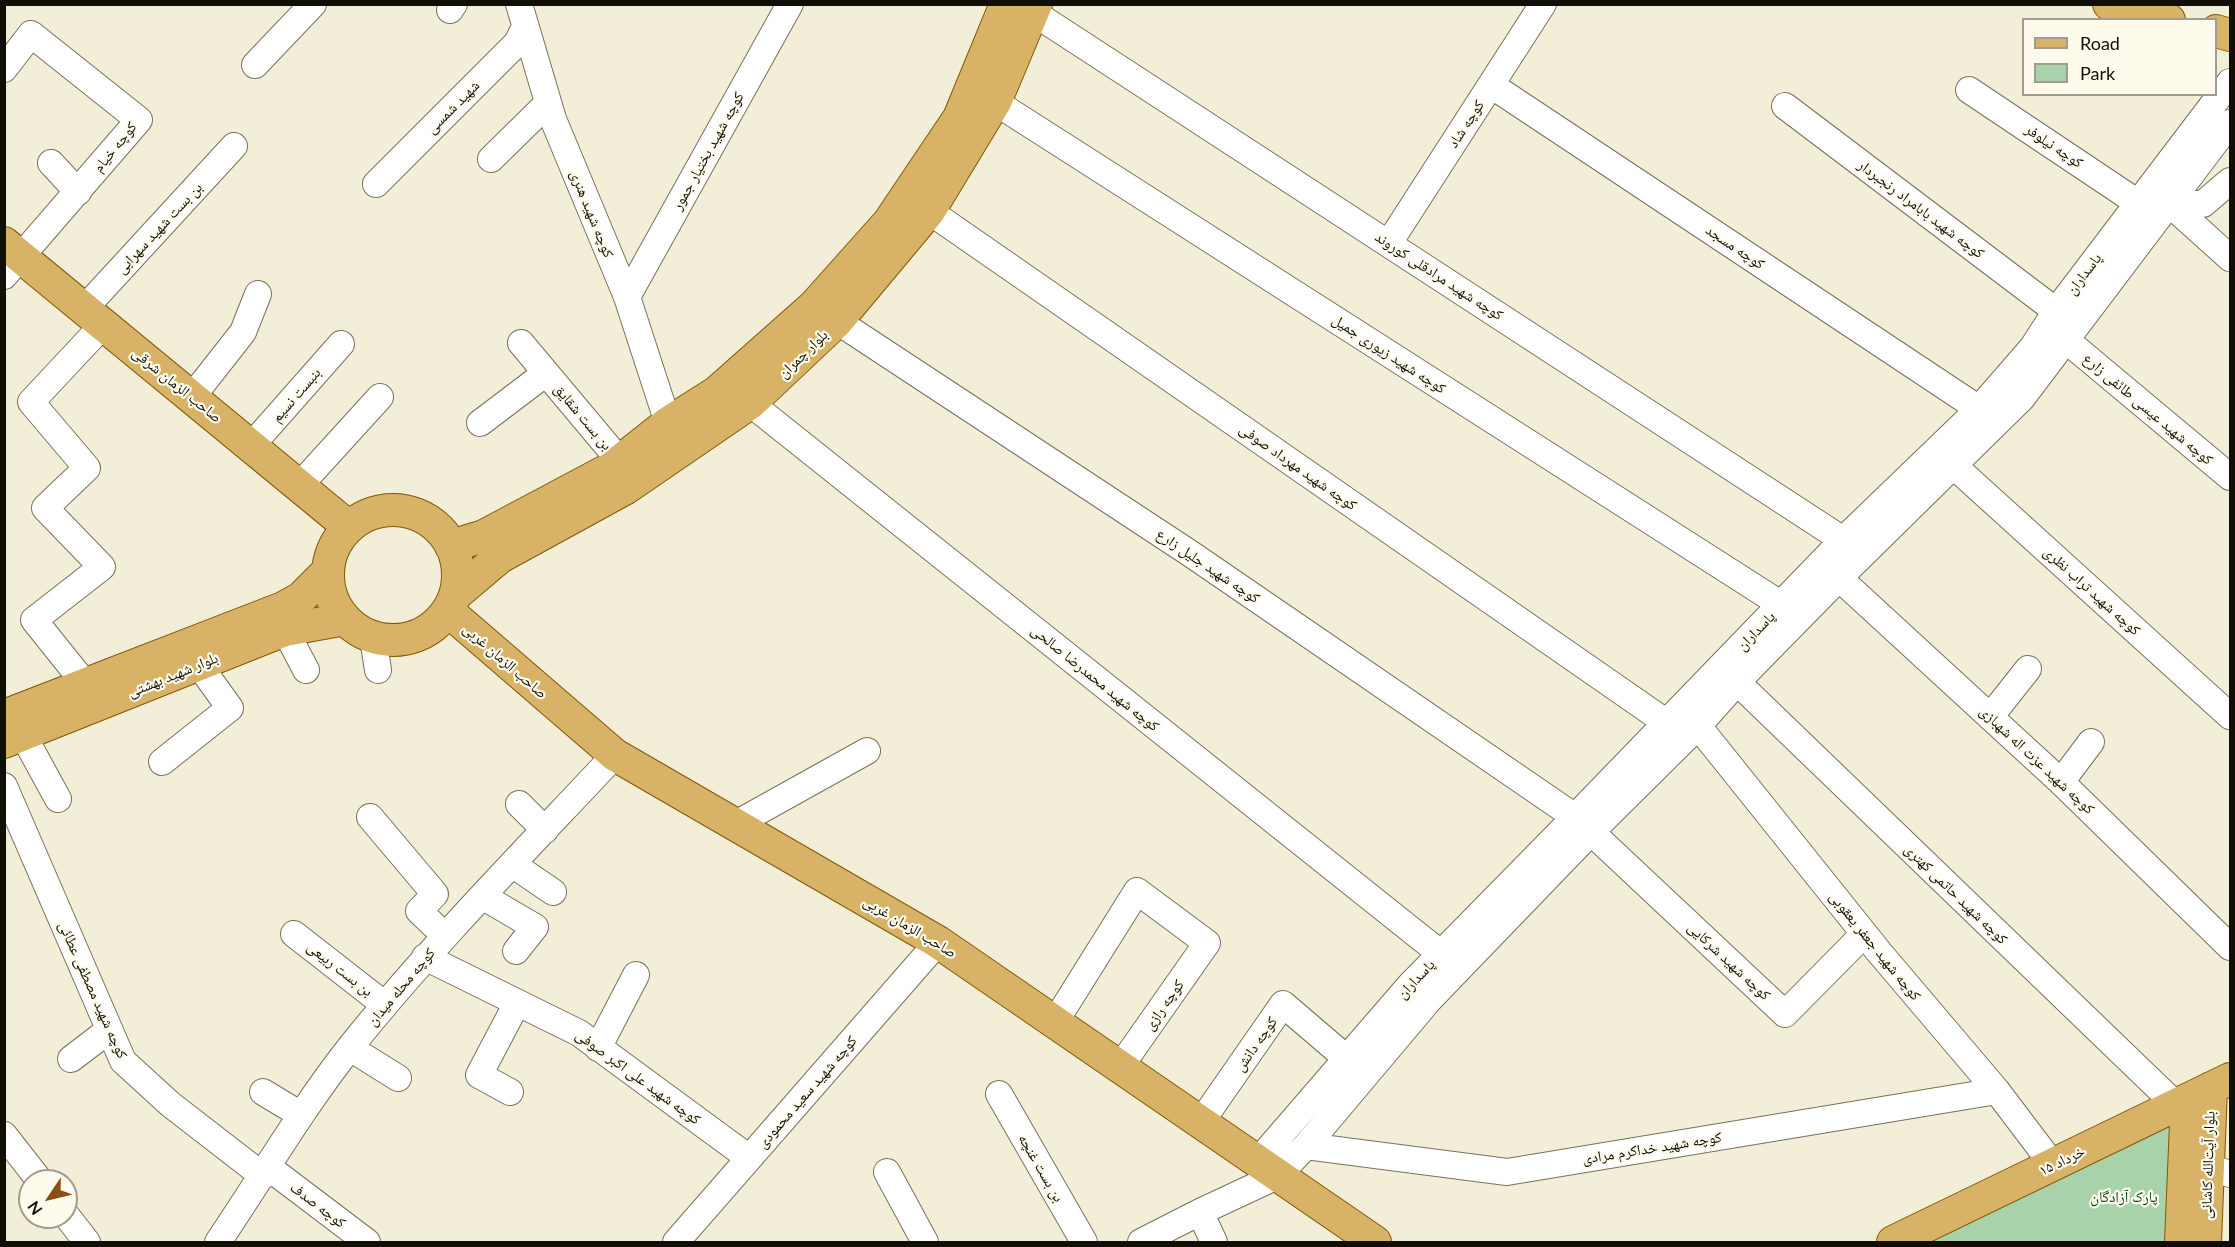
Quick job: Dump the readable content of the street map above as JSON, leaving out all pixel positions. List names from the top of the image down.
{
  "streets": {
    "main road": [
      "بلوار چمران",
      "صاحب الزمان شرقی",
      "صاحب الزمان غربی",
      "بلوار شهید بهشتی",
      "۱۵ خرداد",
      "بلوار آیت‌الله کاشانی"
    ],
    "street": [
      "شهید شمسی",
      "کوچه شاد",
      "کوچه نیلوفر",
      "کوچه خیام",
      "کوچه شهید بختیار جمور",
      "کوچه شهید بابامراد رنجبردار",
      "کوچه شهید هنری",
      "بن بست شهید سهرابی",
      "کوچه مسجد",
      "پاسداران",
      "کوچه شهید مرادقلی کوروند",
      "کوچه شهید زیوری جمیل",
      "بنبست نسیم",
      "کوچه شهید عیسی طائفی زارع",
      "بن بست شقایق",
      "کوچه شهید مهرداد صوفی",
      "کوچه شهید جلیل زارع",
      "کوچه شهید تراب نظری",
      "کوچه شهید محمدرضا صالحی",
      "کوچه شهید عزت اله شهبازی",
      "کوچه شهید حاتمی کهتری",
      "کوچه شهید جعفر یعقوبی",
      "کوچه شهید شرکایی",
      "بن بست ربیعی",
      "کوچه محله میدان",
      "کوچه شهید مصطفی عطائی",
      "کوچه رازی",
      "کوچه دانش",
      "کوچه شهید علی اکبر صوفی",
      "کوچه شهید سعید محمودی",
      "کوچه شهید خداکرم مرادی",
      "بن بست غنچه",
      "کوچه صدف"
    ]
  },
  "crossings": [
    ["شهید شمسی", "کوچه شهید هنری"],
    ["کوچه شاد", "کوچه مسجد"],
    ["کوچه شاد", "کوچه شهید مرادقلی کوروند"],
    ["کوچه نیلوفر", "پاسداران"],
    ["کوچه خیام", "صاحب الزمان شرقی"],
    ["کوچه شهید بختیار جمور", "کوچه شهید هنری"],
    ["کوچه شهید بابامراد رنجبردار", "پاسداران"],
    ["کوچه شهید هنری", "بلوار چمران"],
    ["بن بست شهید سهرابی", "صاحب الزمان شرقی"],
    ["بن بست شهید سهرابی", "بلوار شهید بهشتی"],
    ["کوچه مسجد", "پاسداران"],
    ["پاسداران", "کوچه شهید مرادقلی کوروند"],
    ["پاسداران", "کوچه شهید زیوری جمیل"],
    ["پاسداران", "کوچه شهید عیسی طائفی زارع"],
    ["پاسداران", "کوچه شهید مهرداد صوفی"],
    ["پاسداران", "کوچه شهید جلیل زارع"],
    ["پاسداران", "کوچه شهید تراب نظری"],
    ["پاسداران", "صاحب الزمان غربی"],
    ["پاسداران", "کوچه شهید محمدرضا صالحی"],
    ["پاسداران", "کوچه شهید عزت اله شهبازی"],
    ["پاسداران", "کوچه شهید حاتمی کهتری"],
    ["پاسداران", "کوچه شهید جعفر یعقوبی"],
    ["پاسداران", "کوچه شهید شرکایی"],
    ["پاسداران", "کوچه دانش"],
    ["پاسداران", "کوچه شهید خداکرم مرادی"],
    ["کوچه شهید مرادقلی کوروند", "بلوار چمران"],
    ["بلوار چمران", "کوچه شهید زیوری جمیل"],
    ["بلوار چمران", "صاحب الزمان شرقی"],
    ["بلوار چمران", "بن بست شقایق"],
    ["بلوار چمران", "کوچه شهید مهرداد صوفی"],
    ["بلوار چمران", "کوچه شهید جلیل زارع"],
    ["بلوار چمران", "صاحب الزمان غربی"],
    ["بلوار چمران", "بلوار شهید بهشتی"],
    ["بلوار چمران", "کوچه شهید محمدرضا صالحی"],
    ["صاحب الزمان شرقی", "بنبست نسیم"],
    ["صاحب الزمان شرقی", "صاحب الزمان غربی"],
    ["صاحب الزمان شرقی", "بلوار شهید بهشتی"],
    ["کوچه شهید جلیل زارع", "کوچه شهید شرکایی"],
    ["صاحب الزمان غربی", "بلوار شهید بهشتی"],
    ["صاحب الزمان غربی", "کوچه محله میدان"],
    ["صاحب الزمان غربی", "کوچه رازی"],
    ["صاحب الزمان غربی", "کوچه دانش"],
    ["صاحب الزمان غربی", "کوچه شهید سعید محمودی"],
    ["کوچه شهید حاتمی کهتری", "۱۵ خرداد"],
    ["کوچه شهید حاتمی کهتری", "بلوار آیت‌الله کاشانی"],
    ["کوچه شهید جعفر یعقوبی", "کوچه شهید شرکایی"],
    ["کوچه شهید جعفر یعقوبی", "کوچه شهید خداکرم مرادی"],
    ["کوچه شهید جعفر یعقوبی", "۱۵ خرداد"],
    ["بن بست ربیعی", "کوچه محله میدان"],
    ["کوچه محله میدان", "کوچه شهید مصطفی عطائی"],
    ["کوچه محله میدان", "کوچه شهید علی اکبر صوفی"],
    ["کوچه محله میدان", "کوچه صدف"],
    ["کوچه شهید مصطفی عطائی", "کوچه صدف"],
    ["کوچه شهید علی اکبر صوفی", "کوچه شهید سعید محمودی"],
    ["۱۵ خرداد", "بلوار آیت‌الله کاشانی"]
  ],
  "parks": ["پارک آزادگان"],
  "legend": ["Road", "Park"],
  "north": "bottom left"
}
